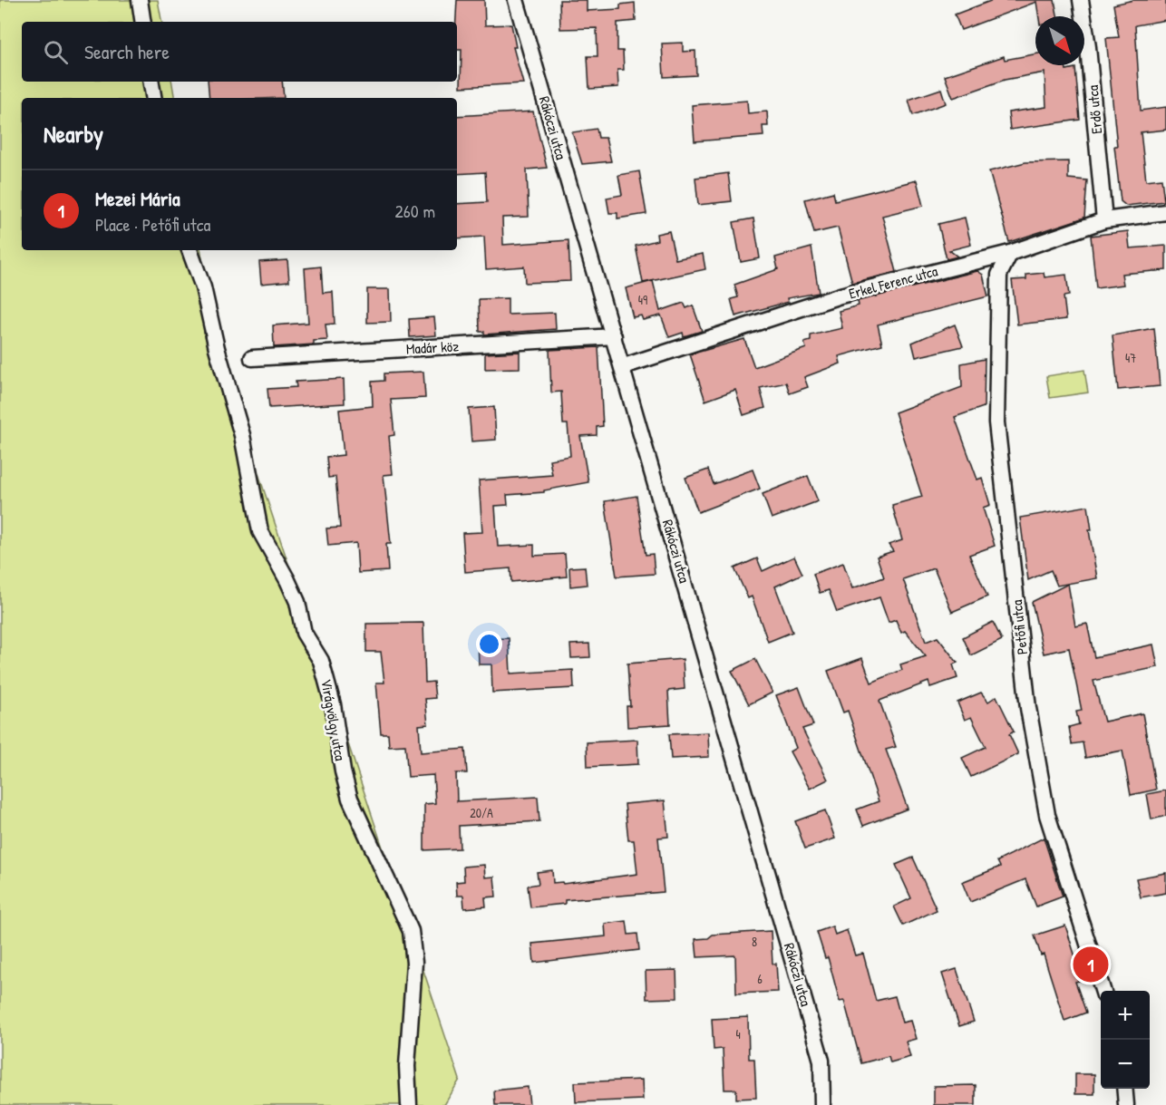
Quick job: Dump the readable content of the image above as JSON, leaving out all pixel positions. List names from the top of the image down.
{
  "streets": {
    "street": [
      "Erdő utca",
      "Rákóczi utca",
      "Erkel Ferenc utca",
      "Madár köz",
      "Petőfi utca",
      "Virágvölgy utca"
    ]
  },
  "crossings": [
    ["Erdő utca", "Erkel Ferenc utca"],
    ["Rákóczi utca", "Erkel Ferenc utca"],
    ["Rákóczi utca", "Madár köz"],
    ["Erkel Ferenc utca", "Petőfi utca"]
  ],
  "house_numbers": [
    "49",
    "47",
    "20/A",
    "8",
    "6",
    "4"
  ],
  "north": "bottom right",
  "page": {
    "search": "Search here",
    "heading": "Nearby",
    "list": [
      {
        "mark": "1",
        "name": "Mezei Mária",
        "note": "Place · Petőfi utca",
        "value": "260 m"
      }
    ],
    "pins": "1",
    "map_buttons": ["+", "−"]
  }
}
